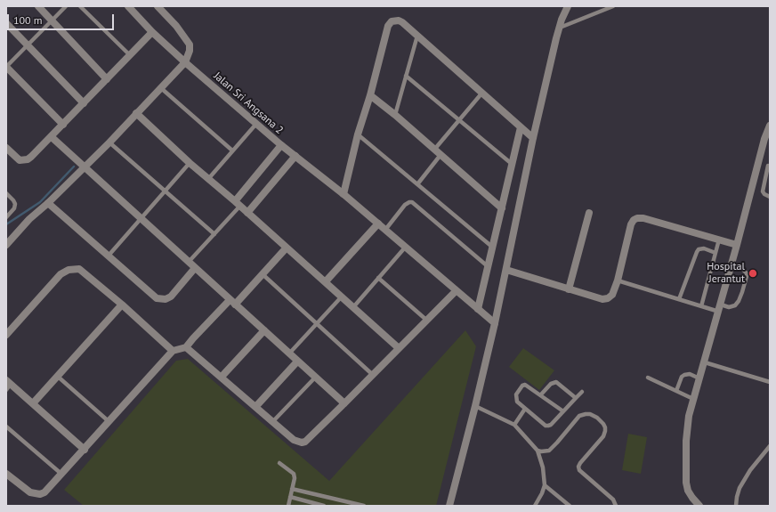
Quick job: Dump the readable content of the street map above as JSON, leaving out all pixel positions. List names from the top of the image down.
{
  "streets": {
    "street": ["Jalan Sri Angsana 2"]
  },
  "places": ["Hospital Jerantut"],
  "scale_bar": "100 m"
}
